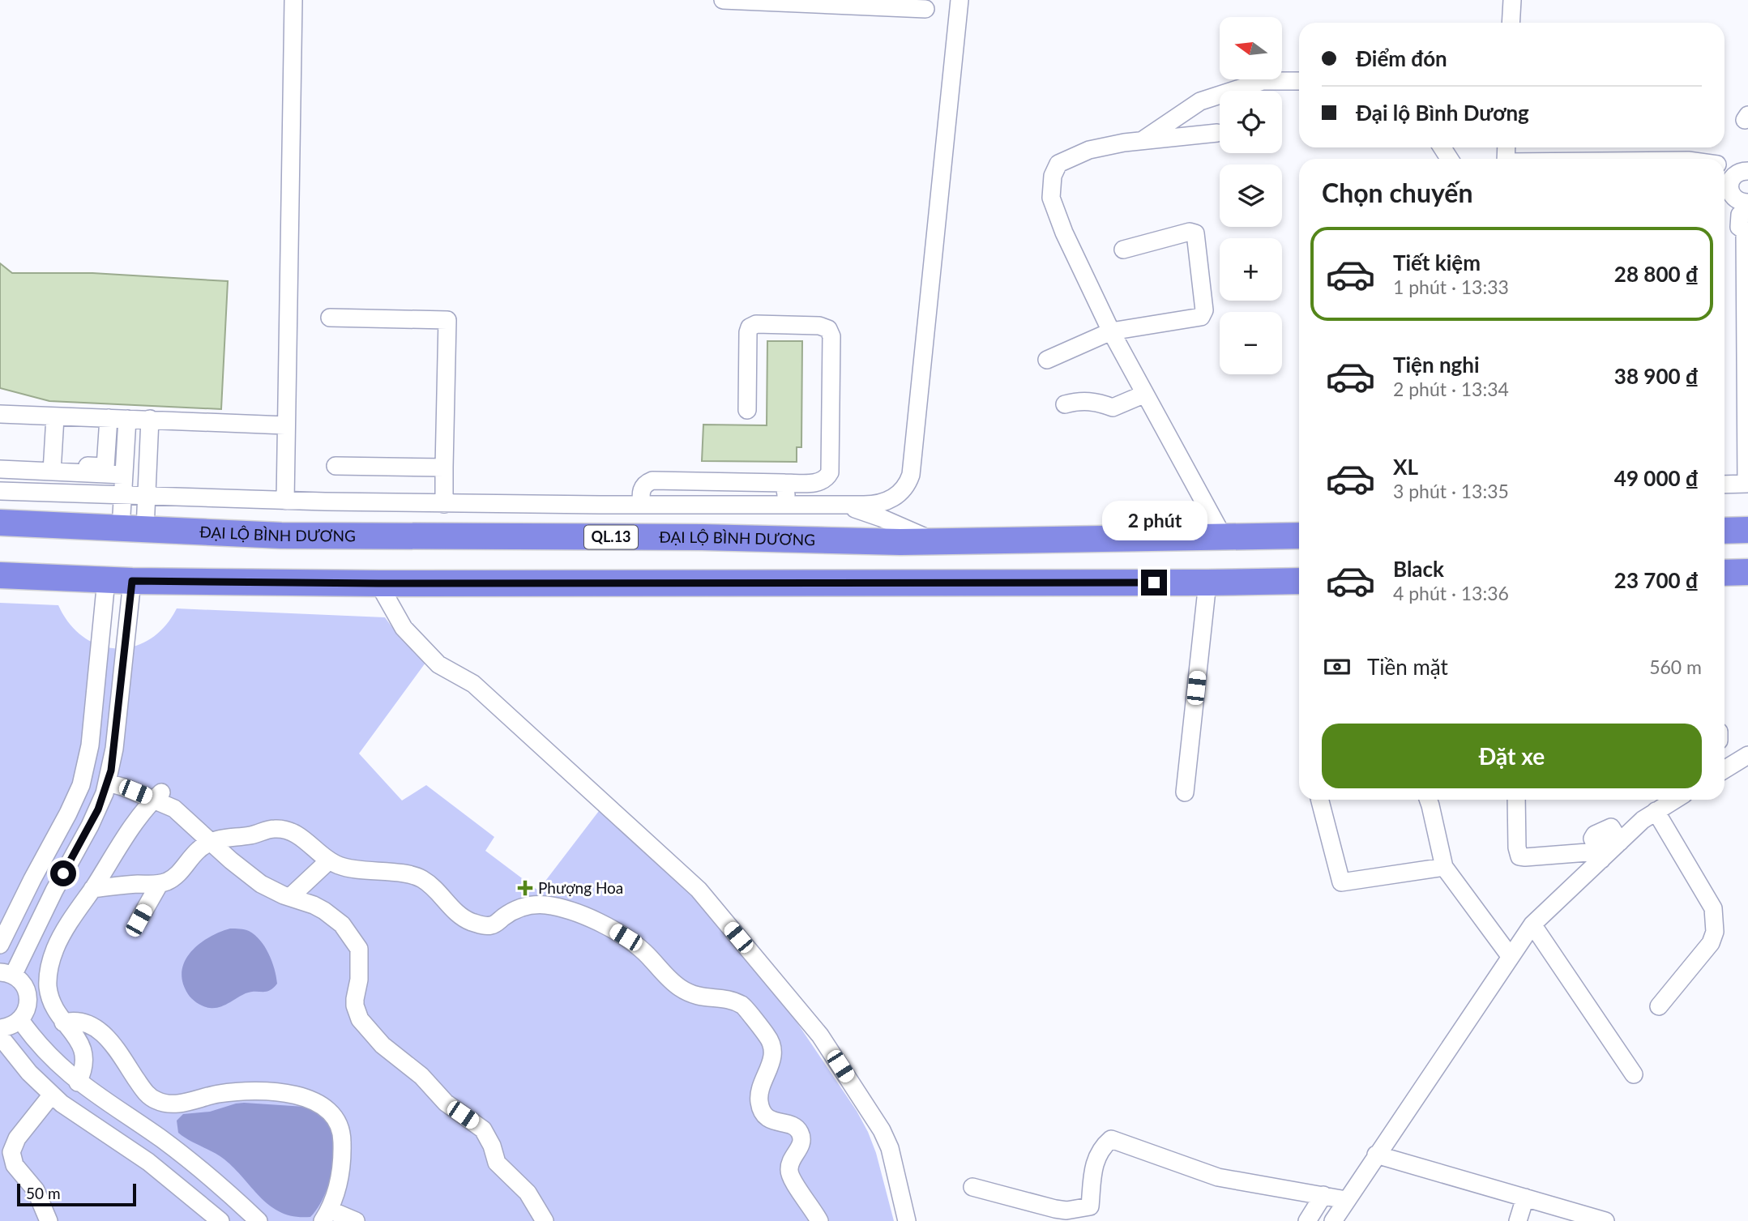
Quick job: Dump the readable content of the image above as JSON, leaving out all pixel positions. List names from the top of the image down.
{
  "streets": {
    "highway": ["ĐẠI LỘ BÌNH DƯƠNG", "QL.13"]
  },
  "places": {
    "health": ["Phượng Hoa"]
  },
  "scale_bar": "50 m",
  "north": "left",
  "page": {
    "map_buttons": ["+", "−"],
    "banner": ["Điểm đón", "Đại lộ Bình Dương"],
    "heading": "Chọn chuyến",
    "list": [
      {
        "name": "Tiết kiệm",
        "note": "1 phút · 13:33",
        "value": "28 800 ₫"
      },
      {
        "name": "Tiện nghi",
        "note": "2 phút · 13:34",
        "value": "38 900 ₫"
      },
      {
        "name": "XL",
        "note": "3 phút · 13:35",
        "value": "49 000 ₫"
      },
      {
        "name": "Black",
        "note": "4 phút · 13:36",
        "value": "23 700 ₫"
      }
    ],
    "bubble": "2 phút",
    "pay": ["Tiền mặt", "560 m"],
    "buttons": "Đặt xe",
    "scale": "50 m"
  }
}
